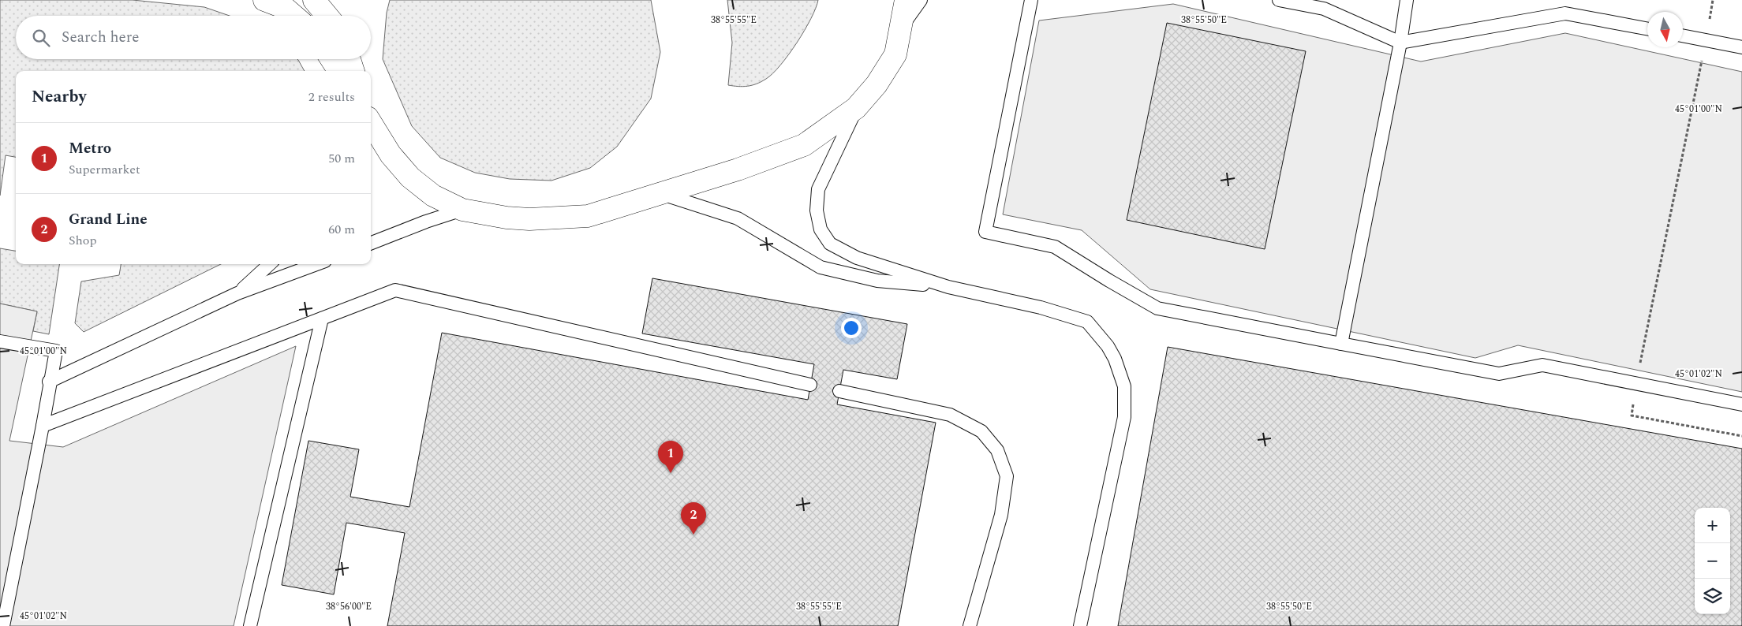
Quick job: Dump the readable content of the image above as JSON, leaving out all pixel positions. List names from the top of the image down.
{
  "north": "bottom",
  "page": {
    "search": "Search here",
    "heading": ["Nearby", "2 results"],
    "list": [
      {
        "mark": "1",
        "name": "Metro",
        "note": "Supermarket",
        "value": "50 m"
      },
      {
        "mark": "2",
        "name": "Grand Line",
        "note": "Shop",
        "value": "60 m"
      }
    ],
    "pins": ["1", "2"],
    "map_buttons": ["+", "−"]
  },
  "coordinates": [
    "38°55'55\"E",
    "38°55'50\"E",
    "45°01'00\"N",
    "45°01'02\"N",
    "38°56'00\"E"
  ]
}
